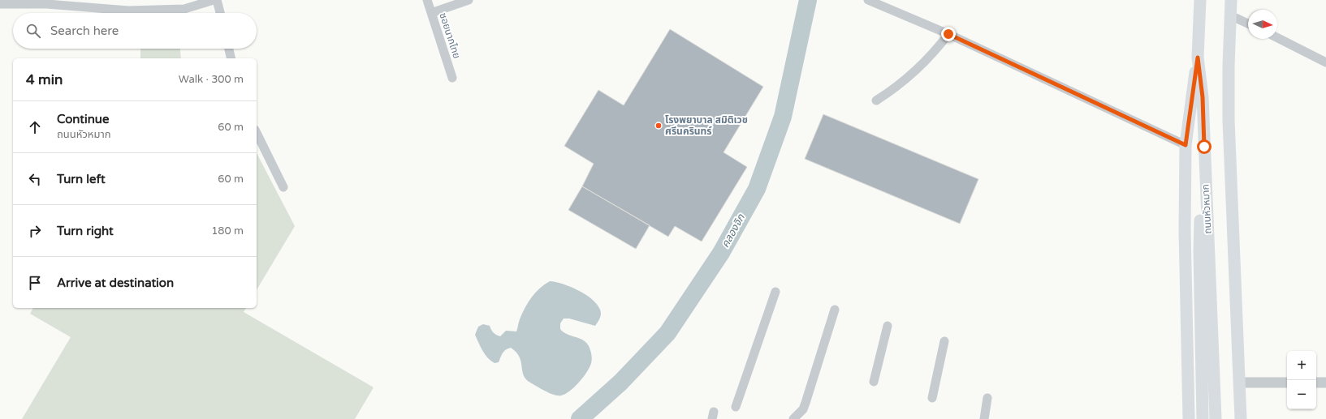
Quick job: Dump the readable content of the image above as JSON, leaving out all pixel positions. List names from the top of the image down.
{
  "streets": {
    "main road": ["ถนนหัวหมาก"],
    "street": ["ซอยนากไทย"]
  },
  "water": ["คลองจิก"],
  "places": ["โรงพยาบาล สมิติเวช ศรีนครินทร์"],
  "north": "right",
  "page": {
    "search": "Search here",
    "heading": ["4 min", "Walk · 300 m"],
    "list": [
      ["Continue", "ถนนหัวหมาก", "60 m"],
      ["Turn left", "60 m"],
      ["Turn right", "180 m"],
      "Arrive at destination"
    ],
    "map_buttons": ["+", "−"]
  }
}
